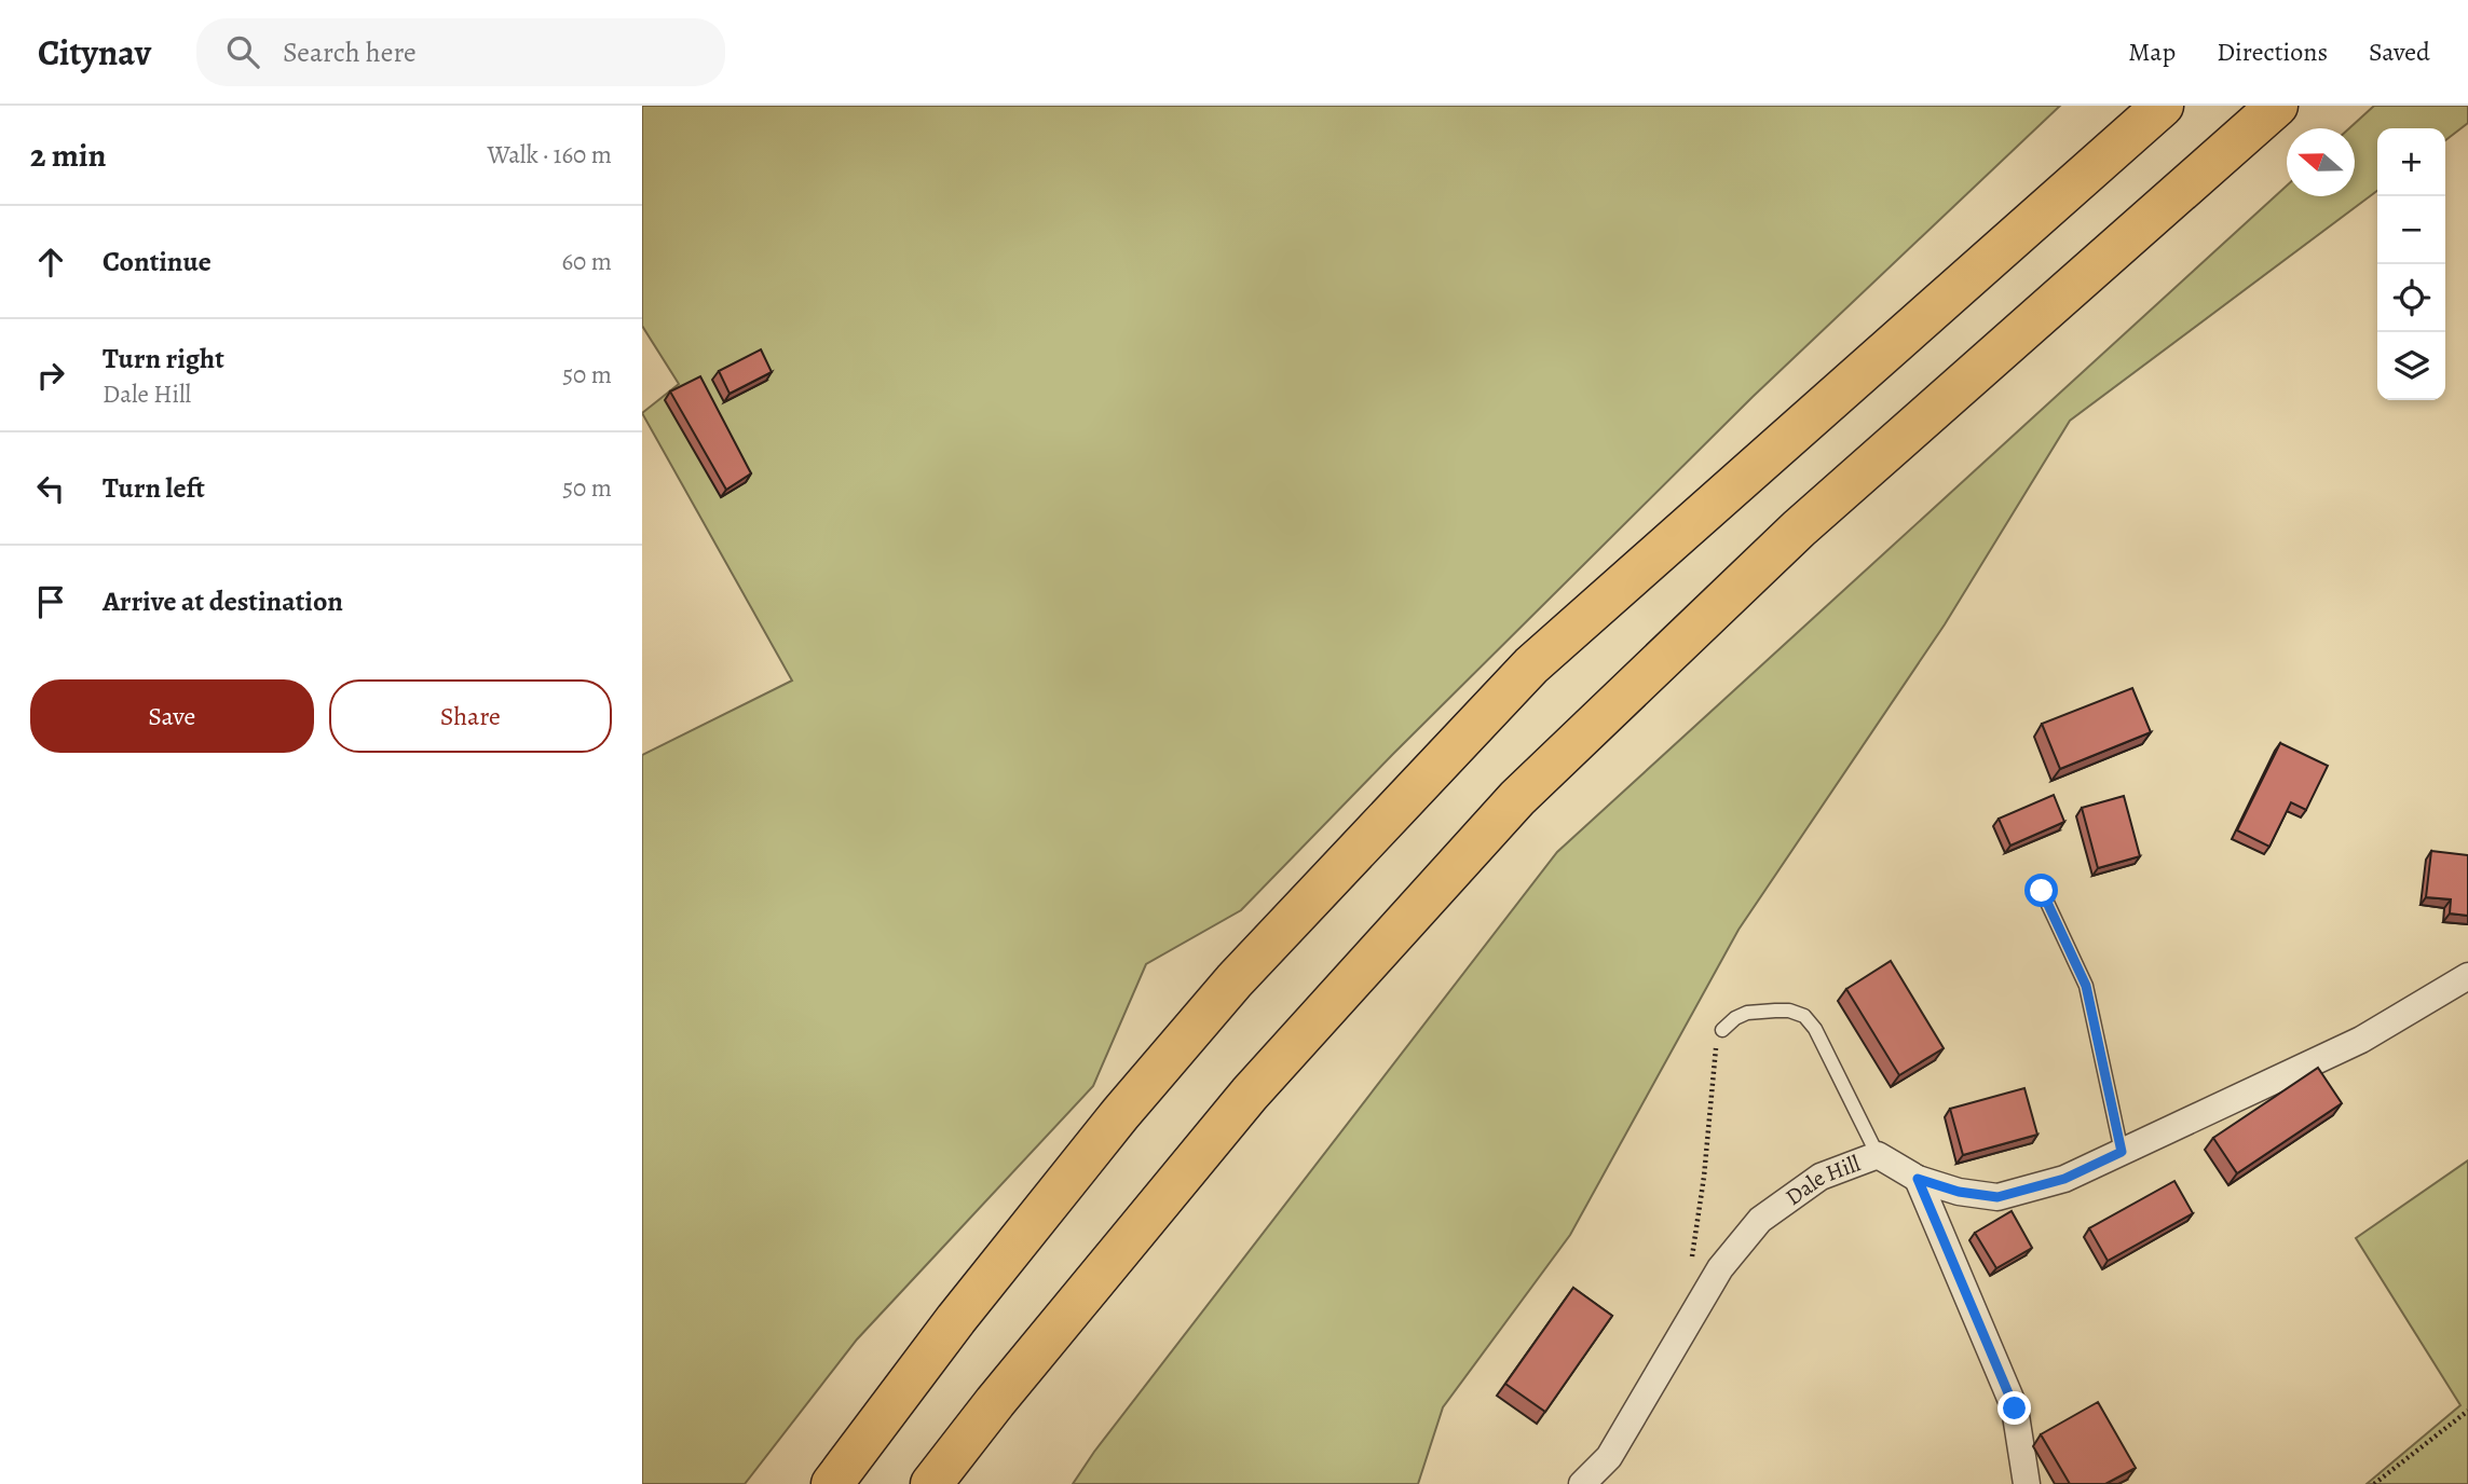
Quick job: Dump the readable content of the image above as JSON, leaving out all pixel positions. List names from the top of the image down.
{
  "streets": {
    "street": ["Dale Hill"]
  },
  "north": "left",
  "page": {
    "header": "Citynav",
    "search": "Search here",
    "nav": ["Map", "Directions", "Saved"],
    "heading": ["2 min", "Walk · 160 m"],
    "map_buttons": ["+", "−"],
    "list": [
      ["Continue", "60 m"],
      ["Turn right", "Dale Hill", "50 m"],
      ["Turn left", "50 m"],
      "Arrive at destination"
    ],
    "buttons": ["Save", "Share"]
  }
}
